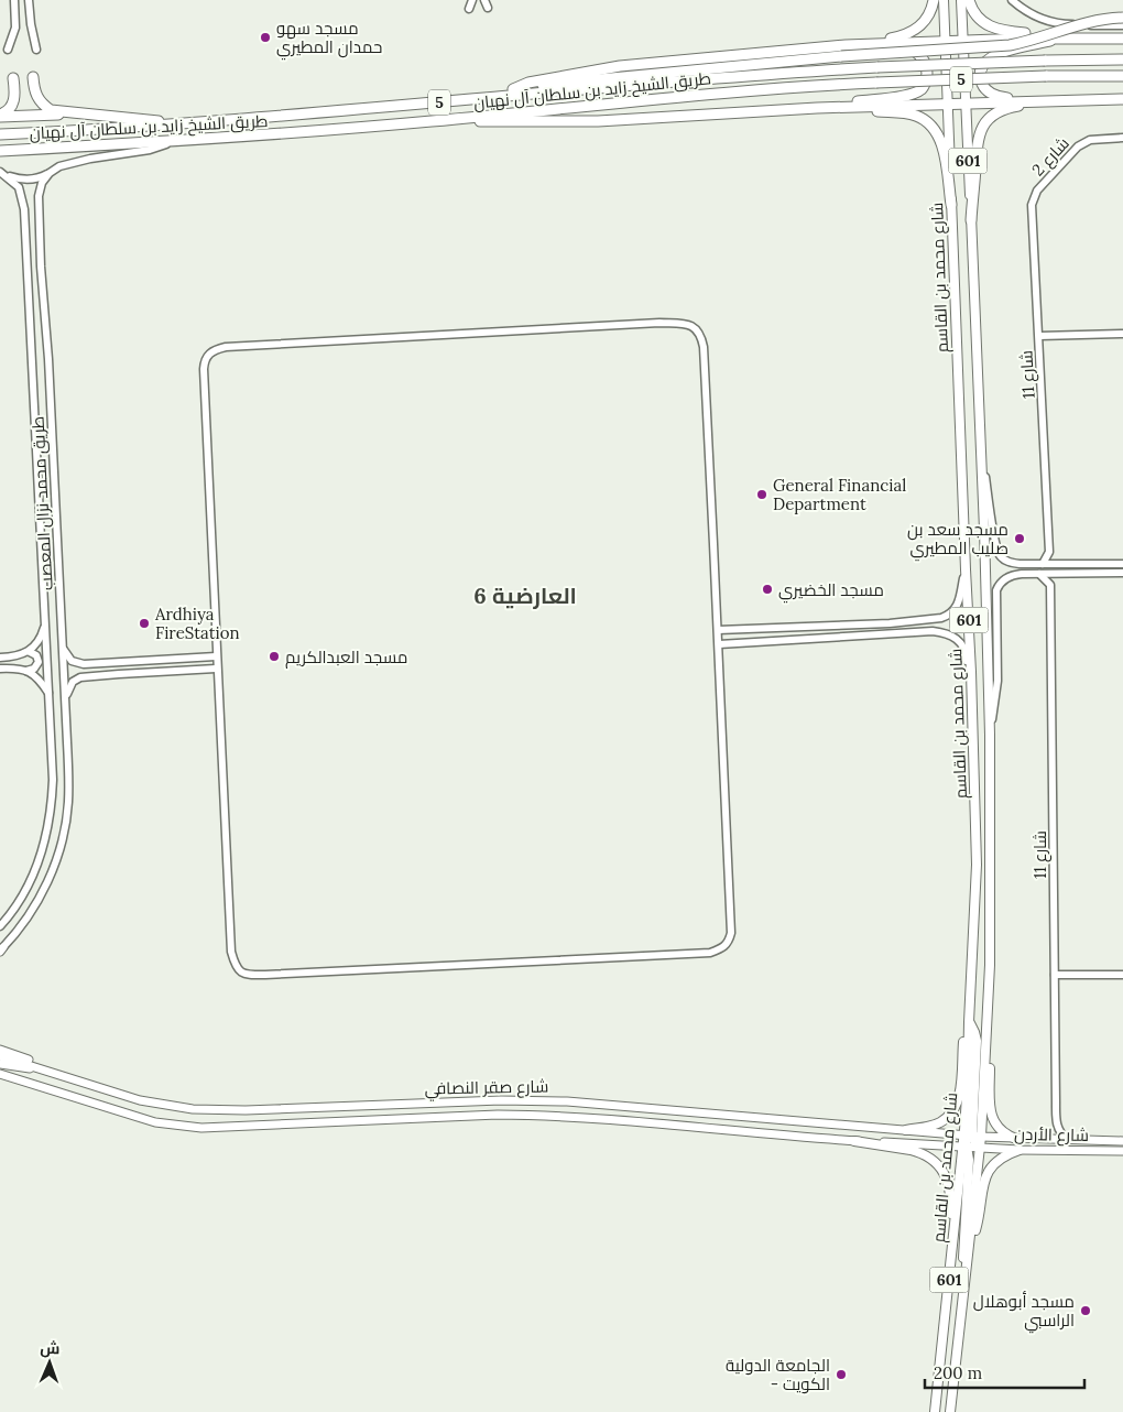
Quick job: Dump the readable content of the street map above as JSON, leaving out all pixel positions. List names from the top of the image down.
{
  "streets": {
    "highway": ["5", "طريق الشيخ زايد بن سلطان آل نهيان"],
    "main road": [
      "601",
      "شارع محمد بن القاسم",
      "شارع صقر النصافي",
      "شارع الأردن"
    ],
    "street": ["شارع 2", "شارع 11", "طريق محمد نزال المعصب"]
  },
  "crossings": [
    ["شارع 2", "شارع 11"],
    ["شارع محمد بن القاسم", "شارع صقر النصافي"],
    ["شارع محمد بن القاسم", "شارع الأردن"],
    ["شارع صقر النصافي", "شارع الأردن"]
  ],
  "districts": ["العارضية 6"],
  "places": [
    "مسجد سهو حمدان المطيري",
    "General Financial Department",
    "مسجد سعد بن صليب المطيري",
    "مسجد الخضيري",
    "Ardhiya FireStation",
    "مسجد العبدالكريم",
    "مسجد أبوهلال الراسبي",
    "الجامعة الدولية - الكويت"
  ],
  "scale_bar": "200 m",
  "north": "top"
}
